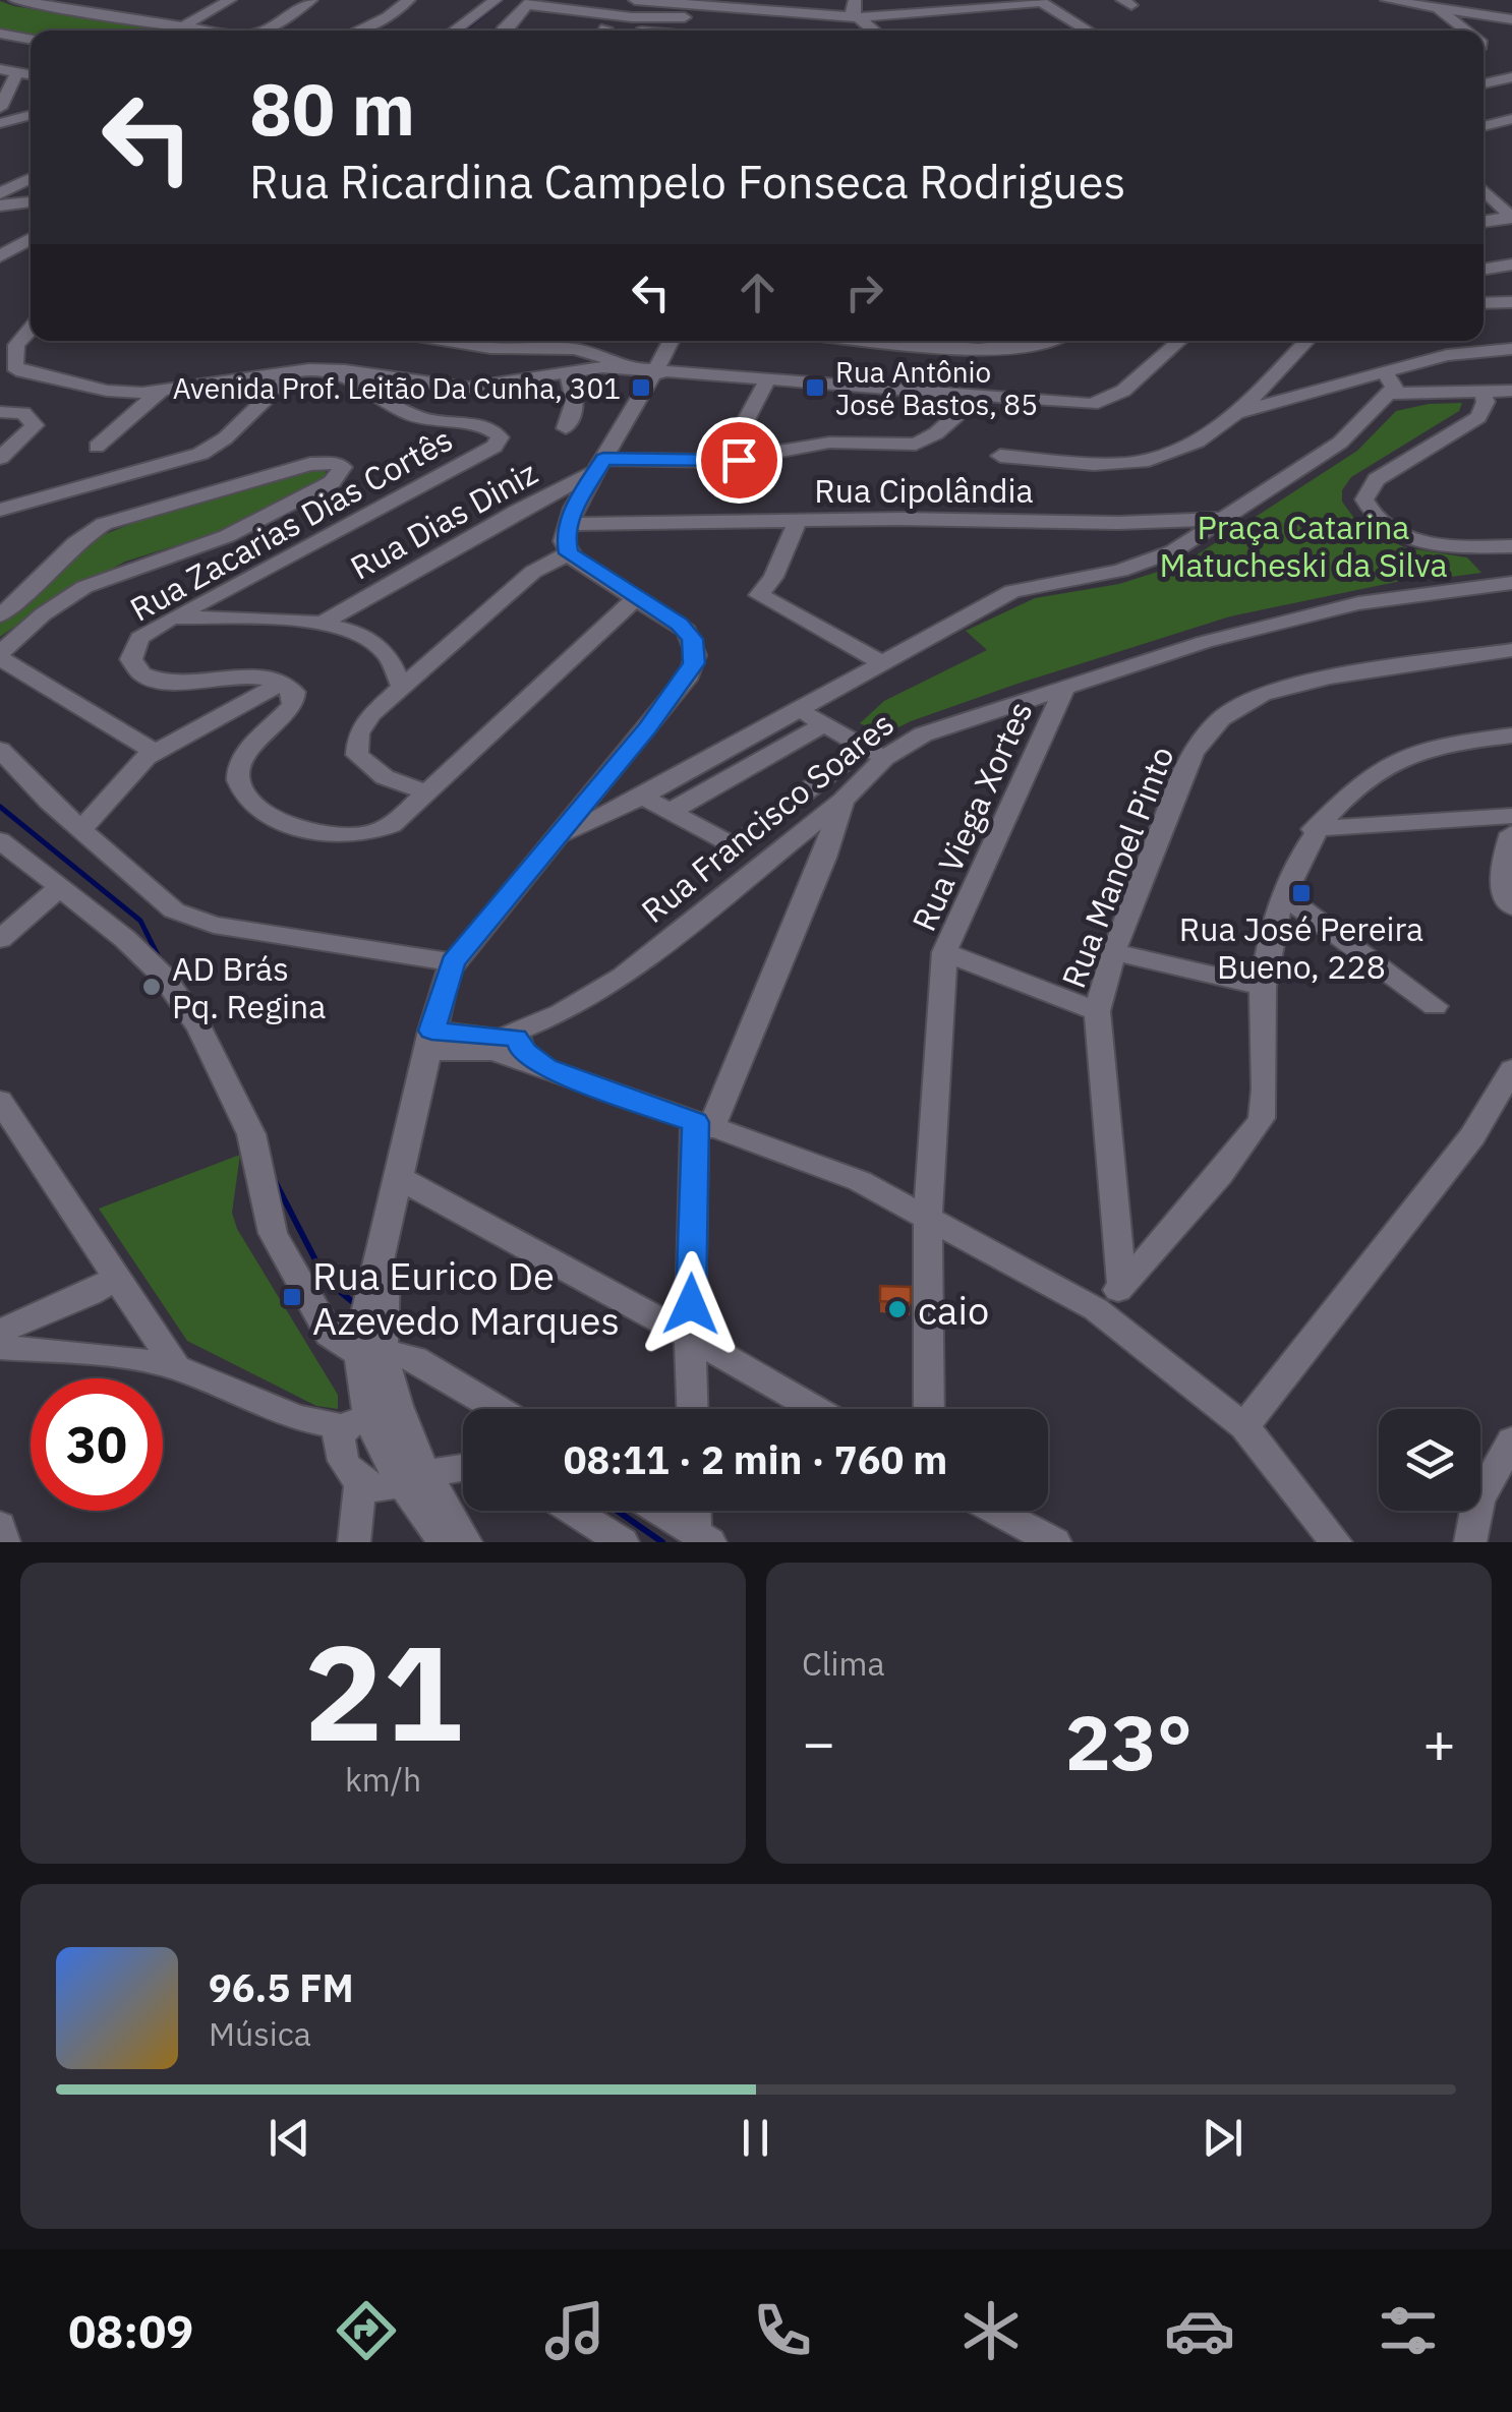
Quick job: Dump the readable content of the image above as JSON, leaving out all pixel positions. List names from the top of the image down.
{
  "streets": {
    "street": [
      "Rua Cipolândia",
      "Rua Dias Diniz",
      "Rua Zacarias Dias Cortês",
      "Rua Viega Xortes",
      "Rua Francisco Soares",
      "Rua Manoel Pinto"
    ]
  },
  "crossings": [
    ["Rua Viega Xortes", "Rua Francisco Soares"]
  ],
  "parks": ["Praça Catarina Matucheski da Silva"],
  "places": {
    "transit": [
      "Avenida Prof. Leitão Da Cunha, 301",
      "Rua Antônio José Bastos, 85",
      "Rua José Pereira Bueno, 228",
      "Rua Eurico De Azevedo Marques"
    ],
    "other": ["AD Brás Pq. Regina", "caio"]
  },
  "page": {
    "turn": ["80 m", "Rua Ricardina Campelo Fonseca Rodrigues"],
    "limit": "30",
    "trip": "08:11 · 2 min · 760 m",
    "tile": [
      ["21", "km/h"],
      "Clima"
    ],
    "heat": ["−", "23°", "+"],
    "song": ["96.5 FM", "Música"],
    "tabs": "08:09"
  }
}
